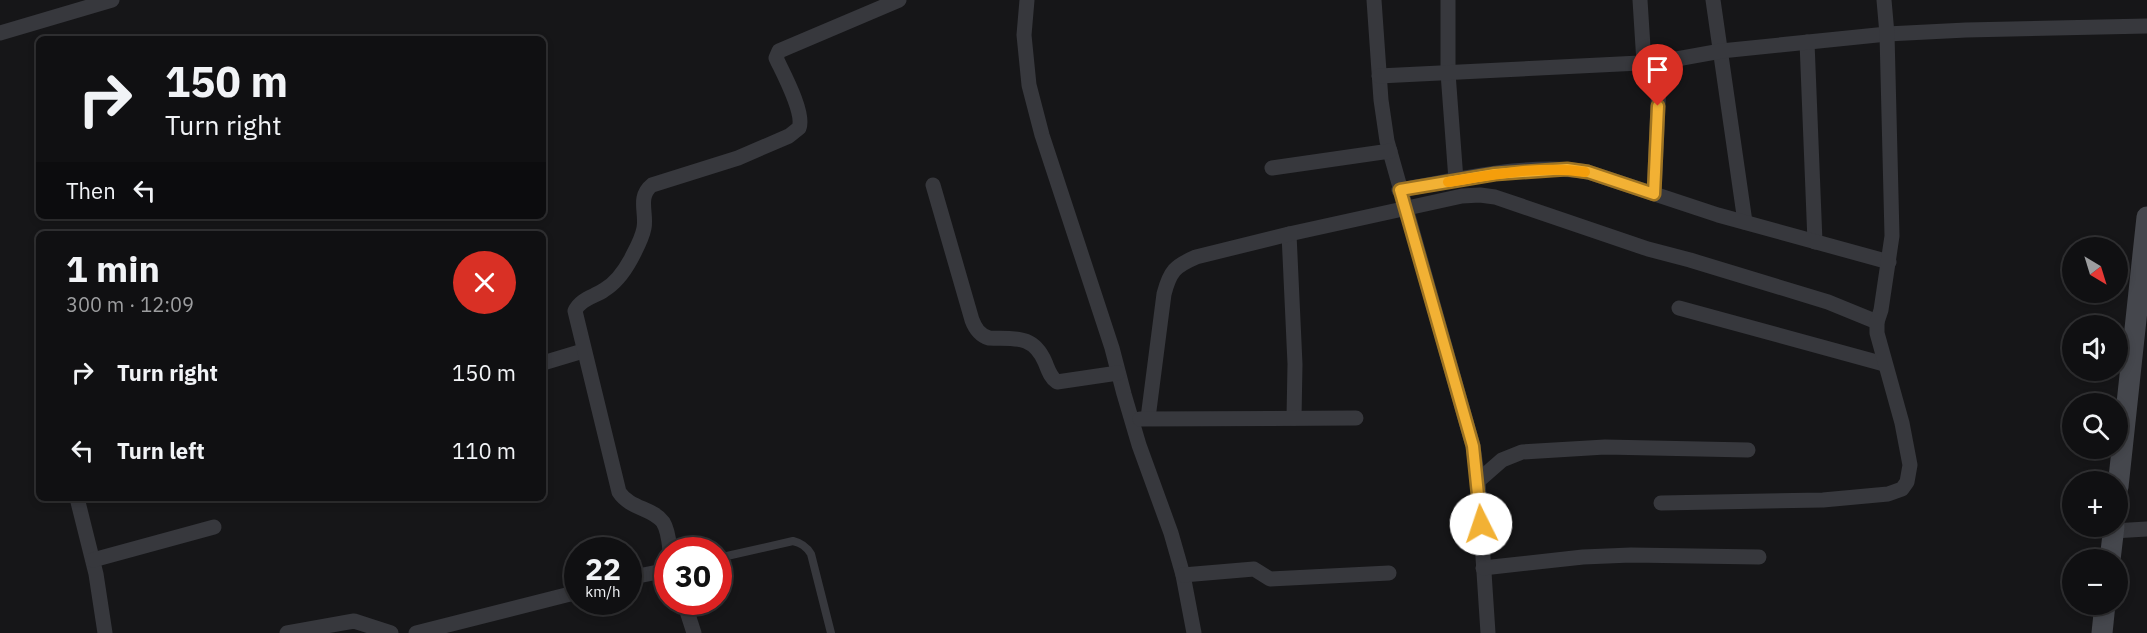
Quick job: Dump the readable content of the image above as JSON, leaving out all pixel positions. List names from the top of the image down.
{
  "north": "bottom right",
  "page": {
    "turn": ["150 m", "Turn right"],
    "then": "Then",
    "heading": ["1 min", "300 m · 12:09"],
    "map_buttons": ["+", "−"],
    "list": [
      {
        "name": "Turn right",
        "value": "150 m"
      },
      {
        "name": "Turn left",
        "value": "110 m"
      }
    ],
    "speed": "22 km/h",
    "limit": "30"
  }
}
